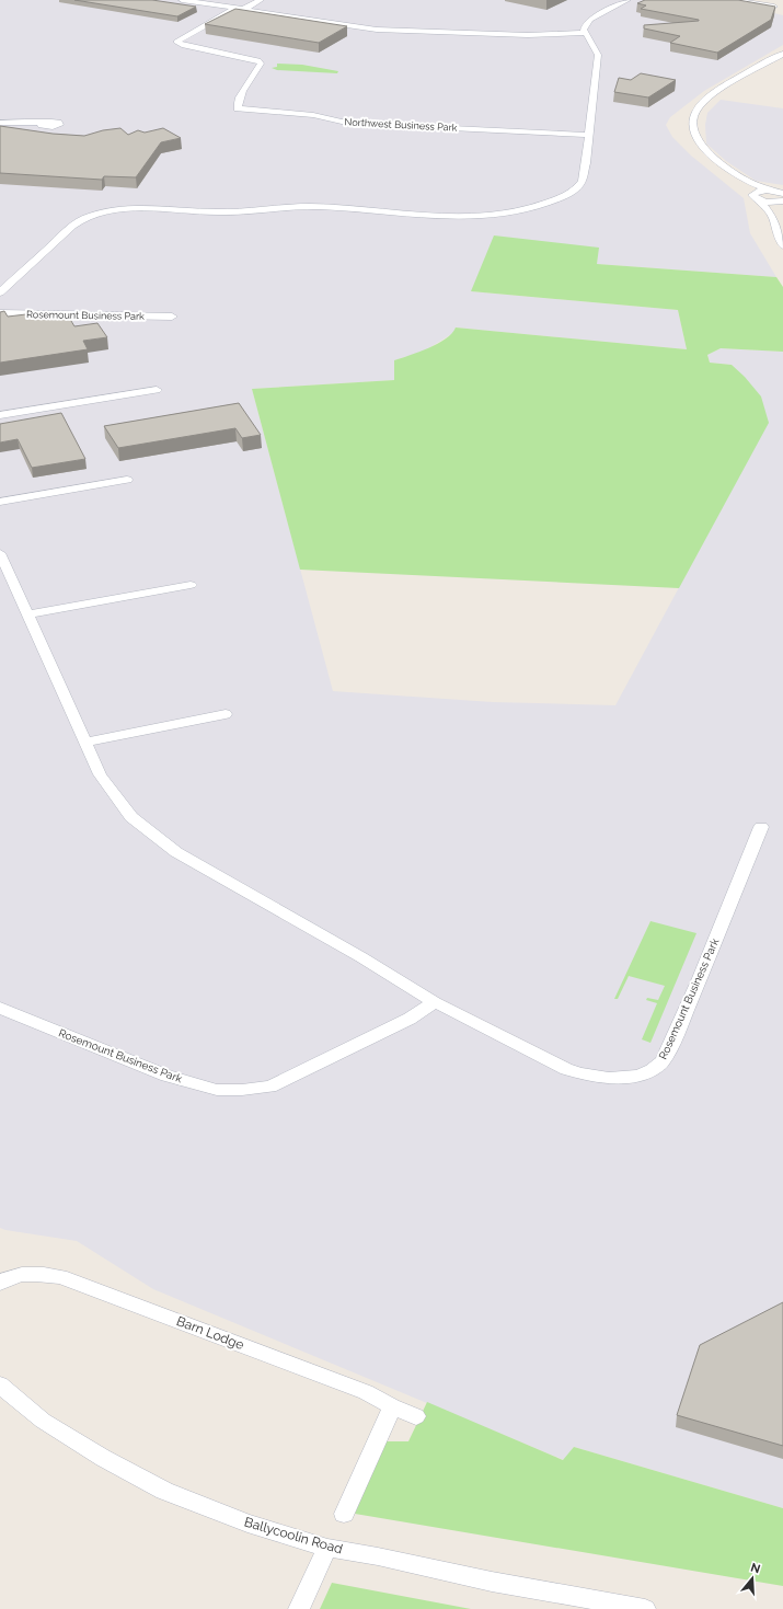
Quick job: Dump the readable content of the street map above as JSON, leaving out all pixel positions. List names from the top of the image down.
{
  "streets": {
    "street": [
      "Northwest Business Park",
      "Rosemount Business Park",
      "Barn Lodge",
      "Ballycoolin Road"
    ]
  },
  "north": "top"
}
